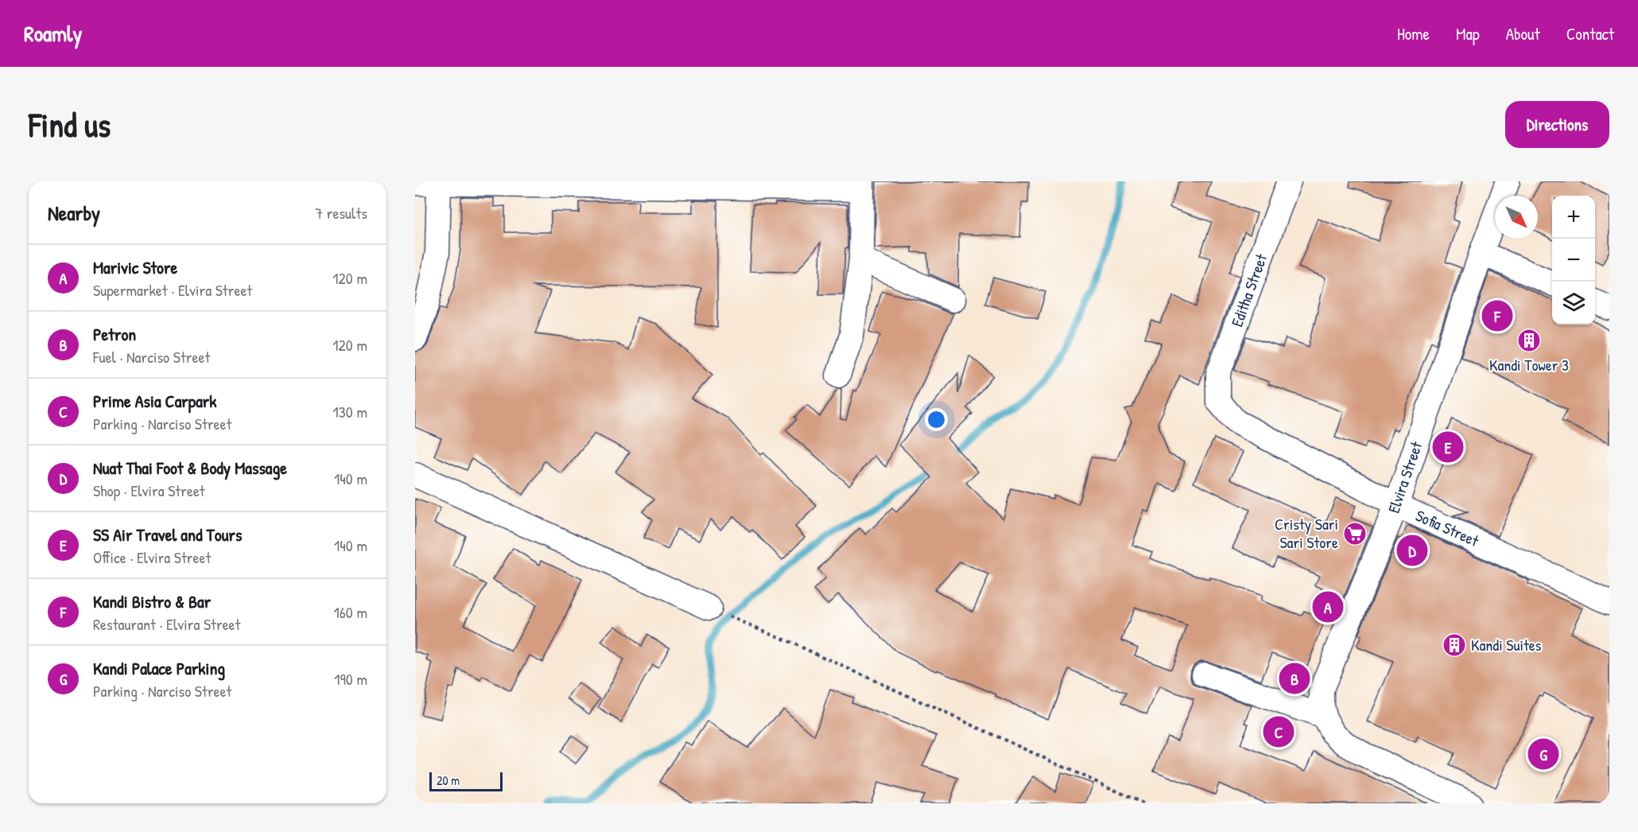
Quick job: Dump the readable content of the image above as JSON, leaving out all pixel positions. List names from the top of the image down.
{
  "streets": {
    "street": ["Editha Street", "Elvira Street", "Sofia Street"]
  },
  "crossings": [
    ["Editha Street", "Sofia Street"],
    ["Elvira Street", "Sofia Street"]
  ],
  "places": {
    "building": ["Kandi Tower 3", "Kandi Suites"],
    "supermarket": ["Cristy Sari Sari Store"]
  },
  "scale_bar": "20 m",
  "north": "bottom right",
  "page": {
    "header": "Roamly",
    "nav": [
      "Home",
      "Map",
      "About",
      "Contact"
    ],
    "buttons": "Directions",
    "title": "Find us",
    "heading": ["Nearby", "7 results"],
    "map_buttons": ["+", "−"],
    "list": [
      {
        "mark": "A",
        "name": "Marivic Store",
        "note": "Supermarket · Elvira Street",
        "value": "120 m"
      },
      {
        "mark": "B",
        "name": "Petron",
        "note": "Fuel · Narciso Street",
        "value": "120 m"
      },
      {
        "mark": "C",
        "name": "Prime Asia Carpark",
        "note": "Parking · Narciso Street",
        "value": "130 m"
      },
      {
        "mark": "D",
        "name": "Nuat Thai Foot & Body Massage",
        "note": "Shop · Elvira Street",
        "value": "140 m"
      },
      {
        "mark": "E",
        "name": "SS Air Travel and Tours",
        "note": "Office · Elvira Street",
        "value": "140 m"
      },
      {
        "mark": "F",
        "name": "Kandi Bistro & Bar",
        "note": "Restaurant · Elvira Street",
        "value": "160 m"
      },
      {
        "mark": "G",
        "name": "Kandi Palace Parking",
        "note": "Parking · Narciso Street",
        "value": "190 m"
      }
    ],
    "pins": [
      "F",
      "E",
      "D",
      "A",
      "B",
      "C",
      "G"
    ],
    "scale": "20 m"
  }
}
